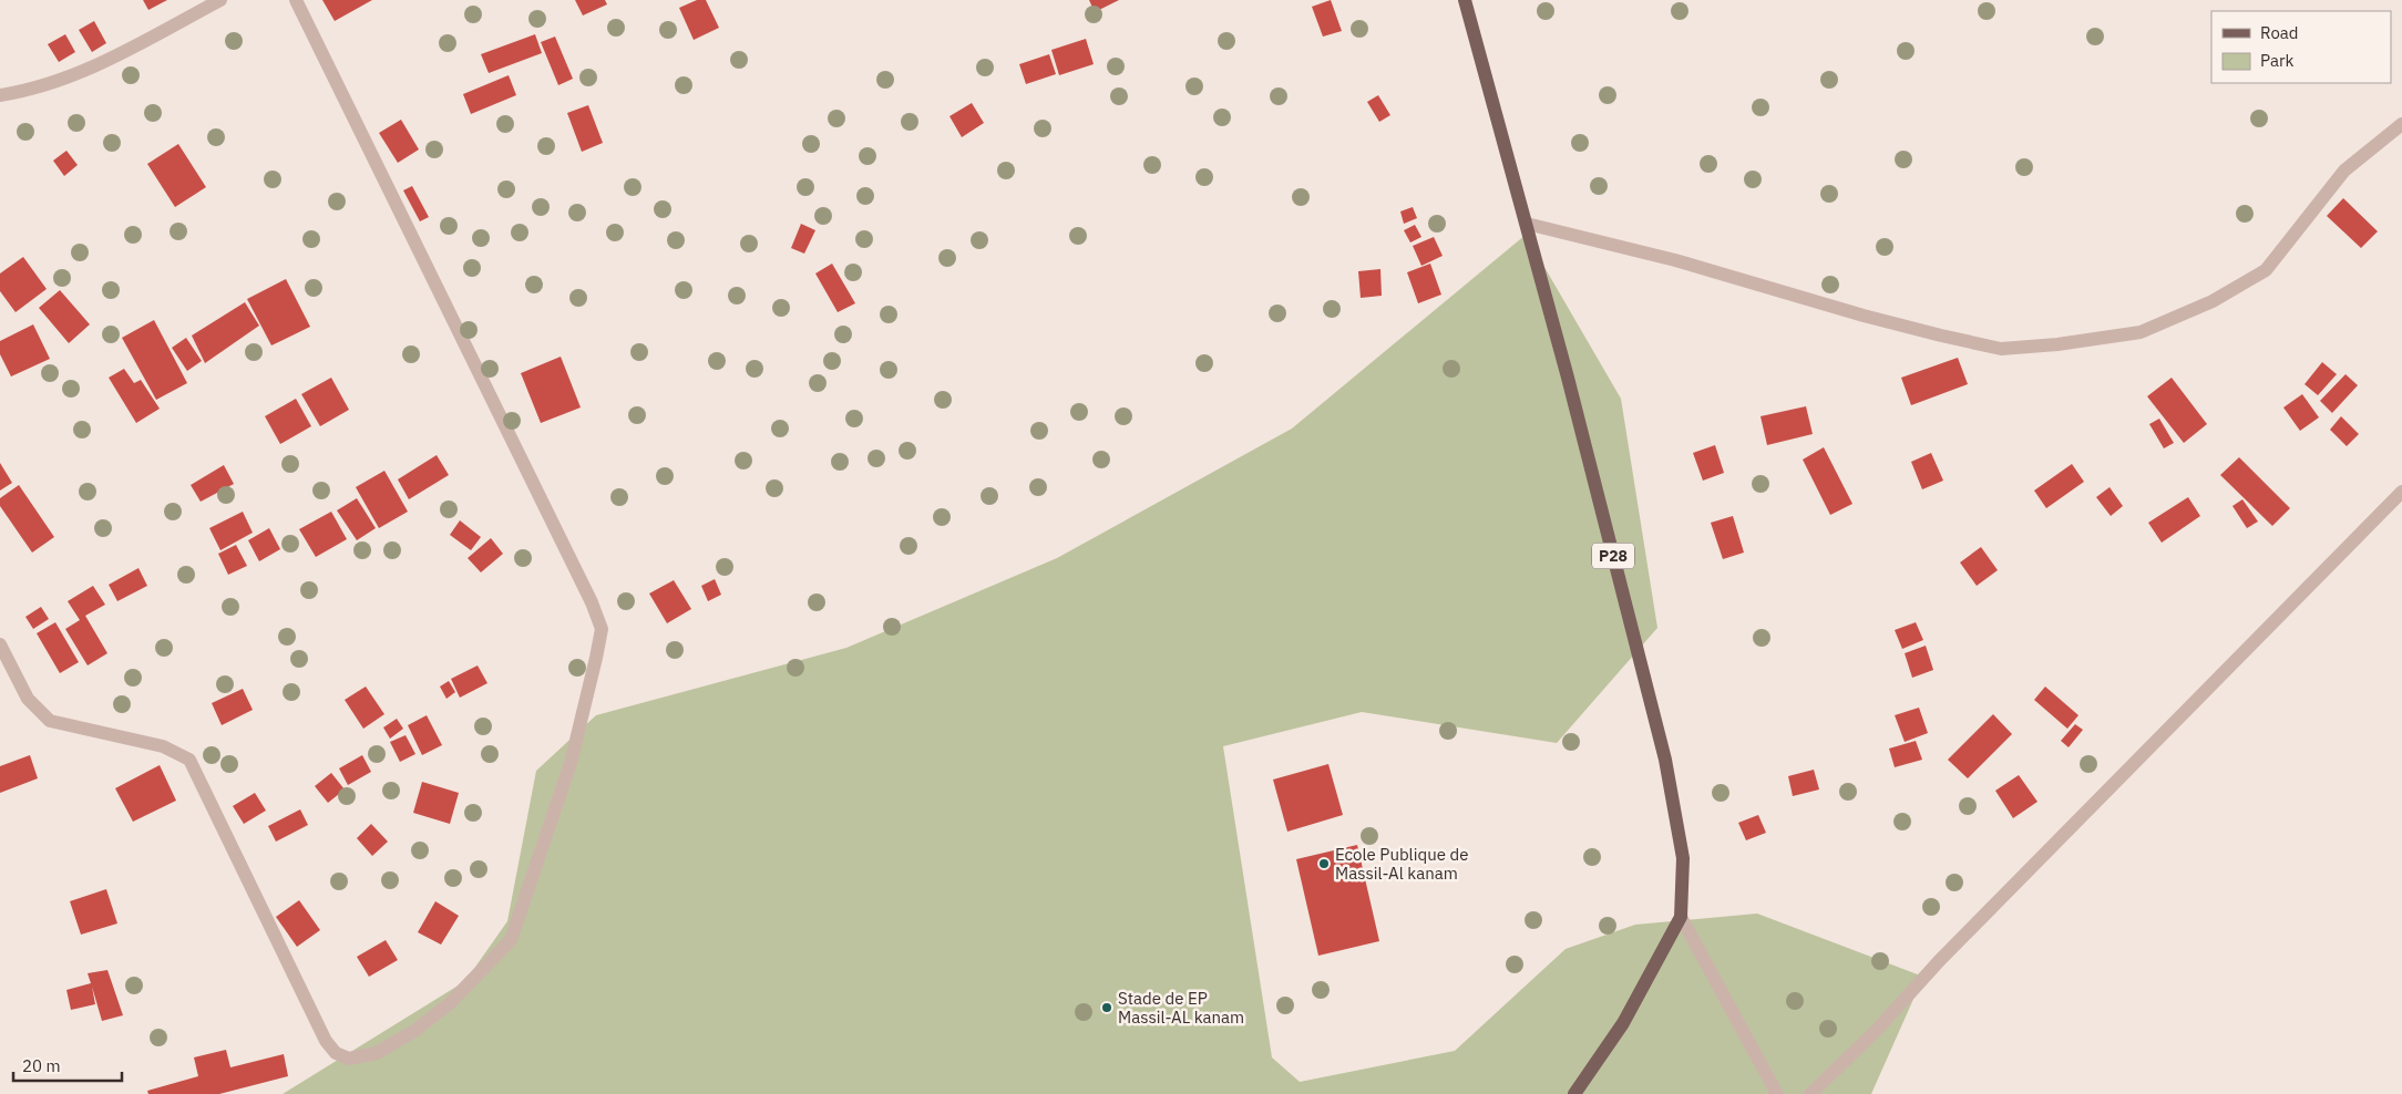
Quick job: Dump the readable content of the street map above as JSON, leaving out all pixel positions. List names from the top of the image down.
{
  "streets": {
    "main road": ["P28"]
  },
  "places": ["Ecole Publique de Massil-Al kanam", "Stade de EP Massil-AL kanam"],
  "legend": ["Road", "Park"],
  "scale_bar": "20 m"
}
